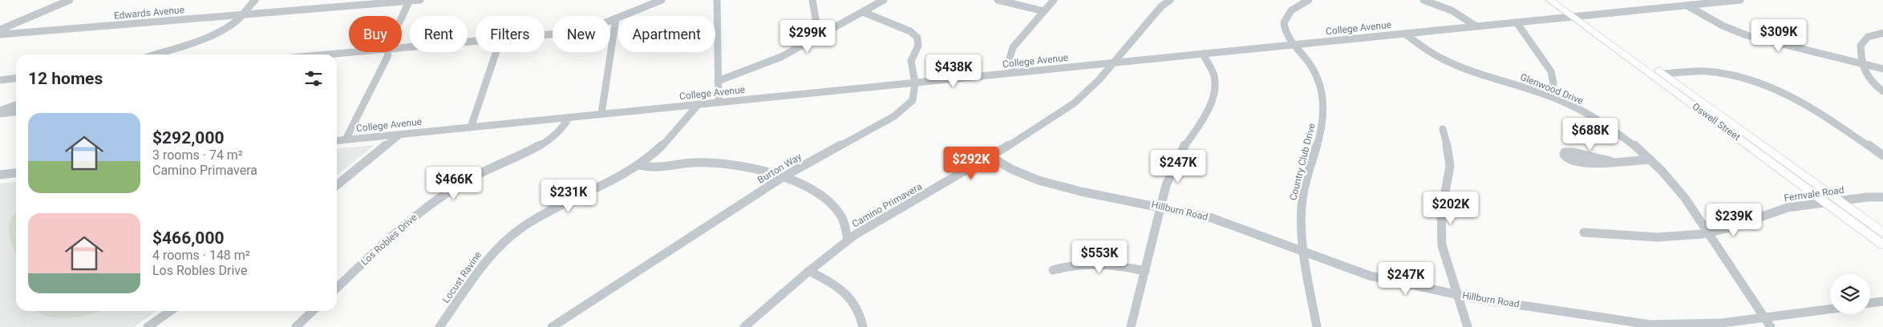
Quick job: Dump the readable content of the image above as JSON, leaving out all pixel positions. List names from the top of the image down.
{
  "streets": {
    "main road": ["Oswell Street"],
    "street": [
      "Edwards Avenue",
      "College Avenue",
      "Glenwood Drive",
      "Country Club Drive",
      "Burton Way",
      "Fernvale Road",
      "Camino Primavera",
      "Hillburn Road",
      "Los Robles Drive",
      "Locust Ravine"
    ]
  },
  "crossings": [
    ["College Avenue", "Glenwood Drive"],
    ["College Avenue", "Oswell Street"],
    ["College Avenue", "Country Club Drive"],
    ["College Avenue", "Burton Way"],
    ["College Avenue", "Camino Primavera"],
    ["College Avenue", "Los Robles Drive"],
    ["College Avenue", "Locust Ravine"],
    ["Glenwood Drive", "Fernvale Road"],
    ["Glenwood Drive", "Hillburn Road"],
    ["Oswell Street", "Fernvale Road"],
    ["Country Club Drive", "Hillburn Road"],
    ["Camino Primavera", "Hillburn Road"]
  ],
  "page": {
    "chip": [
      "Buy",
      "Rent",
      "Filters",
      "New",
      "Apartment"
    ],
    "price": [
      "$309K",
      "$299K",
      "$438K",
      "$688K",
      "$292K",
      "$247K",
      "$466K",
      "$231K",
      "$202K",
      "$239K",
      "$553K",
      "$247K"
    ],
    "heading": "12 homes",
    "list": [
      {
        "name": "$292,000",
        "note": "3 rooms · 74 m² · Camino Primavera"
      },
      {
        "name": "$466,000",
        "note": "4 rooms · 148 m² · Los Robles Drive"
      }
    ]
  }
}
